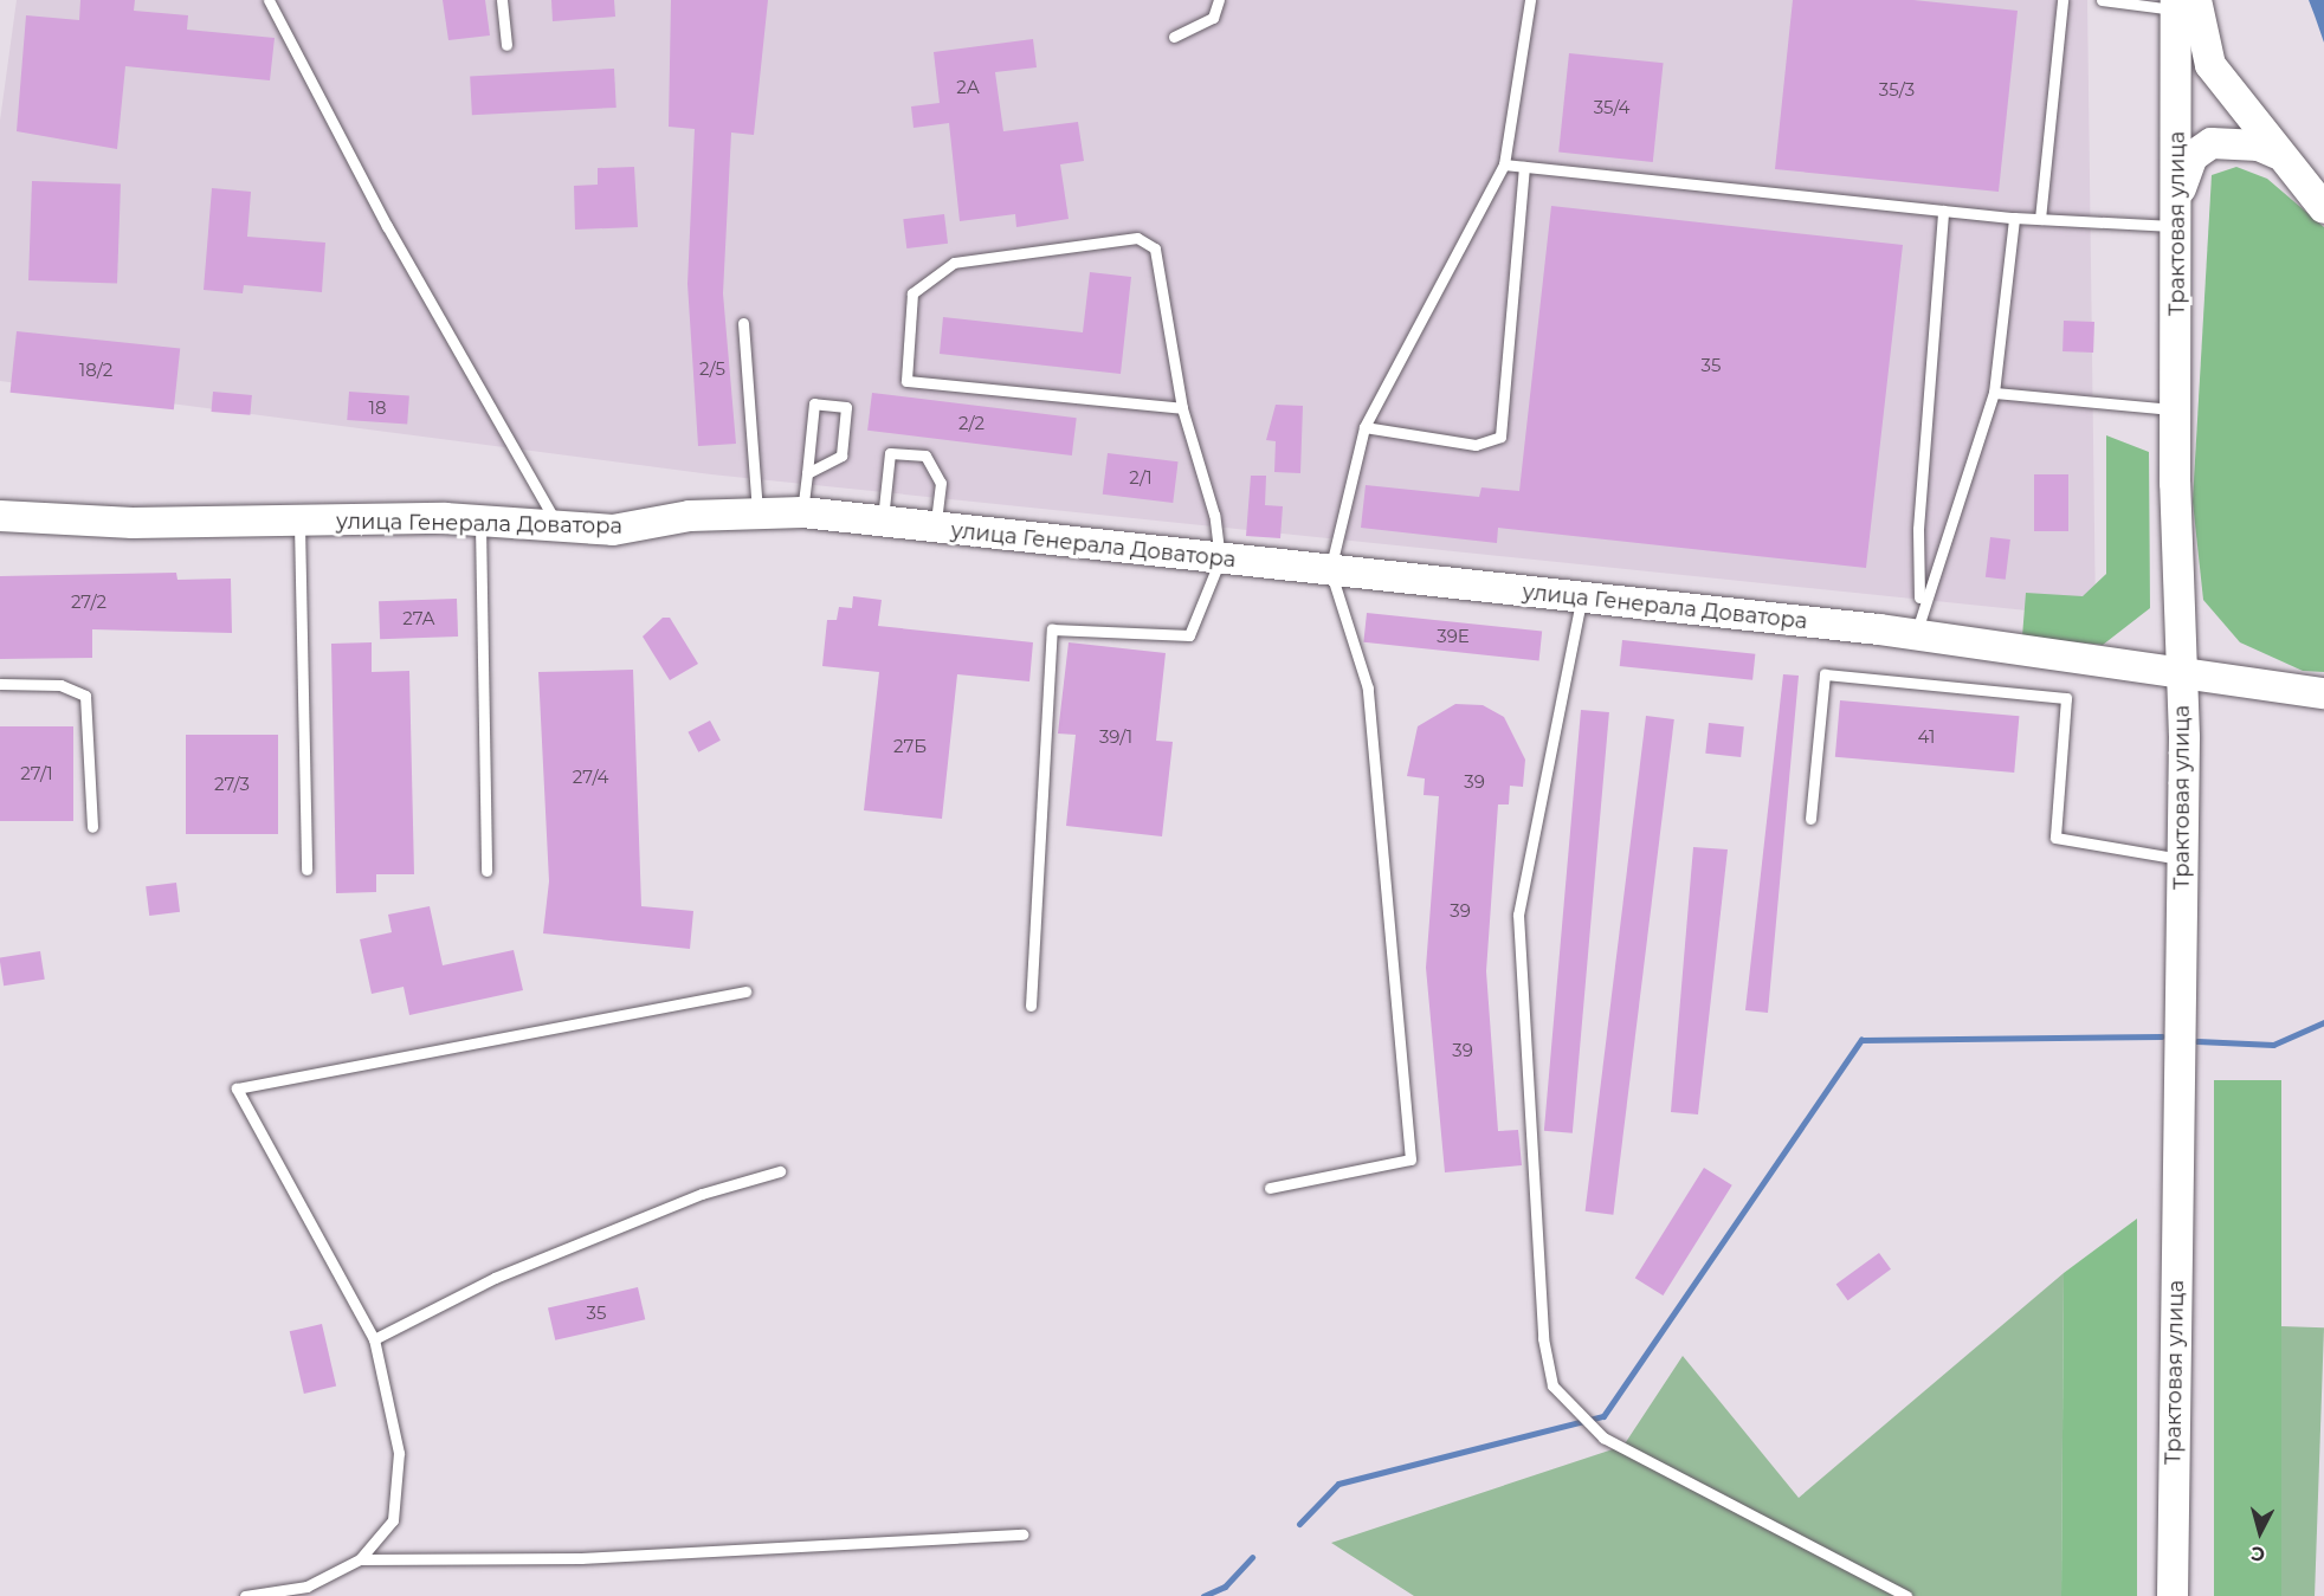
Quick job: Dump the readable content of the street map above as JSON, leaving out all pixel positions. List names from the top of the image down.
{
  "streets": {
    "street": ["Трактовая улица", "улица Генерала Доватора"]
  },
  "crossings": [
    ["Трактовая улица", "улица Генерала Доватора"]
  ],
  "house_numbers": [
    "2А",
    "35/3",
    "35/4",
    "35",
    "2/5",
    "18/2",
    "18",
    "2/2",
    "2/1",
    "27/2",
    "27А",
    "39Е",
    "39/1",
    "41",
    "27Б",
    "27/1",
    "27/4",
    "39",
    "27/3",
    "39",
    "39",
    "35"
  ],
  "north": "bottom"
}
